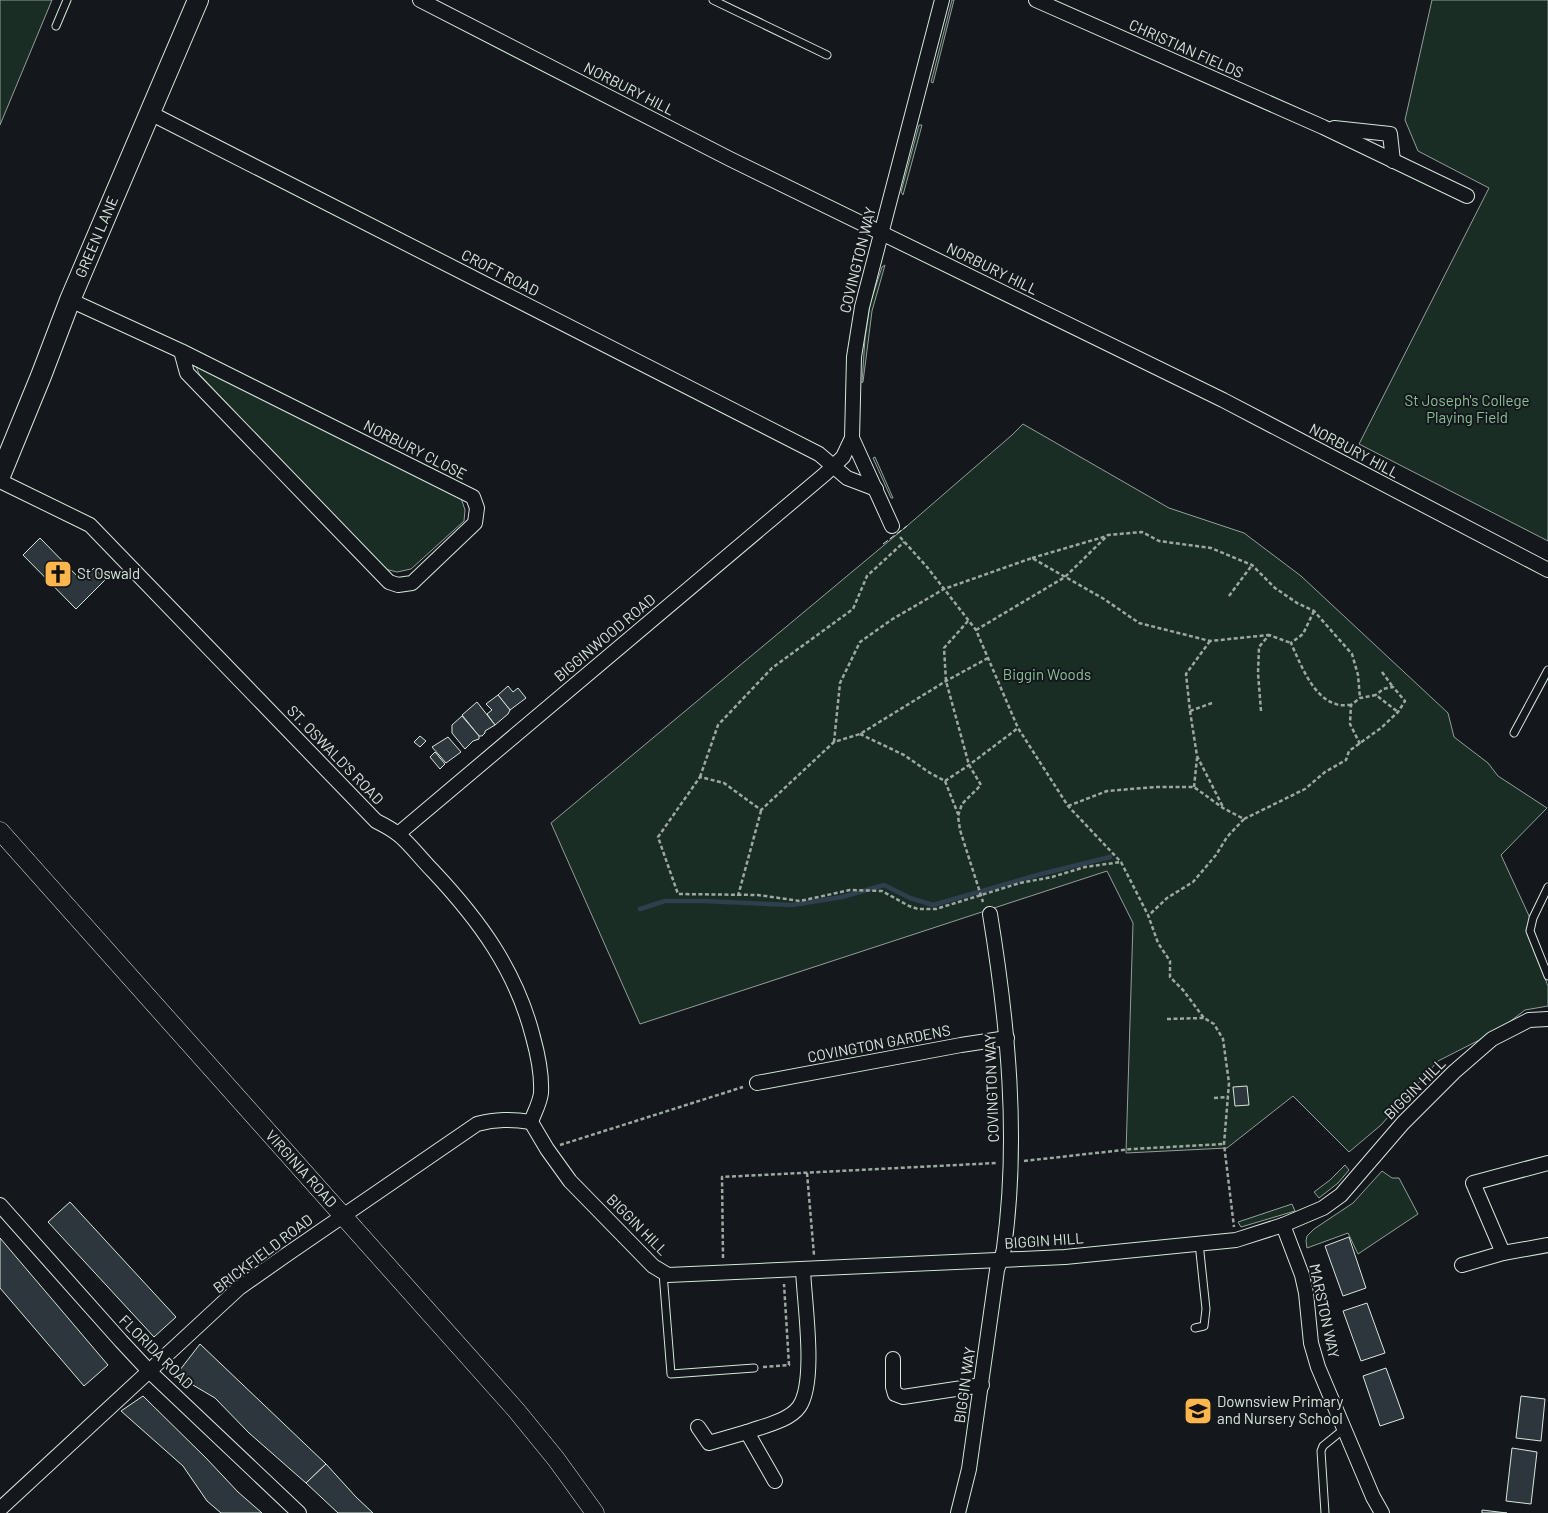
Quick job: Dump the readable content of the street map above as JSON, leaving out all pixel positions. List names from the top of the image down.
{
  "streets": {
    "main road": ["GREEN LANE"],
    "street": [
      "CHRISTIAN FIELDS",
      "NORBURY HILL",
      "COVINGTON WAY",
      "CROFT ROAD",
      "NORBURY CLOSE",
      "BIGGINWOOD ROAD",
      "ST. OSWALD'S ROAD",
      "COVINGTON GARDENS",
      "BIGGIN HILL",
      "VIRGINIA ROAD",
      "BRICKFIELD ROAD",
      "MARSTON WAY",
      "FLORIDA ROAD",
      "BIGGIN WAY"
    ]
  },
  "crossings": [
    ["NORBURY HILL", "COVINGTON WAY"],
    ["GREEN LANE", "CROFT ROAD"],
    ["GREEN LANE", "NORBURY CLOSE"],
    ["COVINGTON WAY", "CROFT ROAD"],
    ["COVINGTON WAY", "BIGGINWOOD ROAD"],
    ["COVINGTON WAY", "COVINGTON GARDENS"],
    ["COVINGTON WAY", "BIGGIN HILL"],
    ["COVINGTON WAY", "BIGGIN WAY"],
    ["CROFT ROAD", "BIGGINWOOD ROAD"],
    ["BIGGINWOOD ROAD", "ST. OSWALD'S ROAD"],
    ["ST. OSWALD'S ROAD", "BIGGIN HILL"],
    ["ST. OSWALD'S ROAD", "BRICKFIELD ROAD"],
    ["BIGGIN HILL", "BRICKFIELD ROAD"],
    ["BIGGIN HILL", "MARSTON WAY"],
    ["BIGGIN HILL", "BIGGIN WAY"],
    ["VIRGINIA ROAD", "BRICKFIELD ROAD"],
    ["BRICKFIELD ROAD", "FLORIDA ROAD"]
  ],
  "parks": ["St Joseph's College Playing Field", "Biggin Woods"],
  "places": {
    "church": ["St Oswald"],
    "school or university": ["Downsview Primary and Nursery School"]
  }
}
